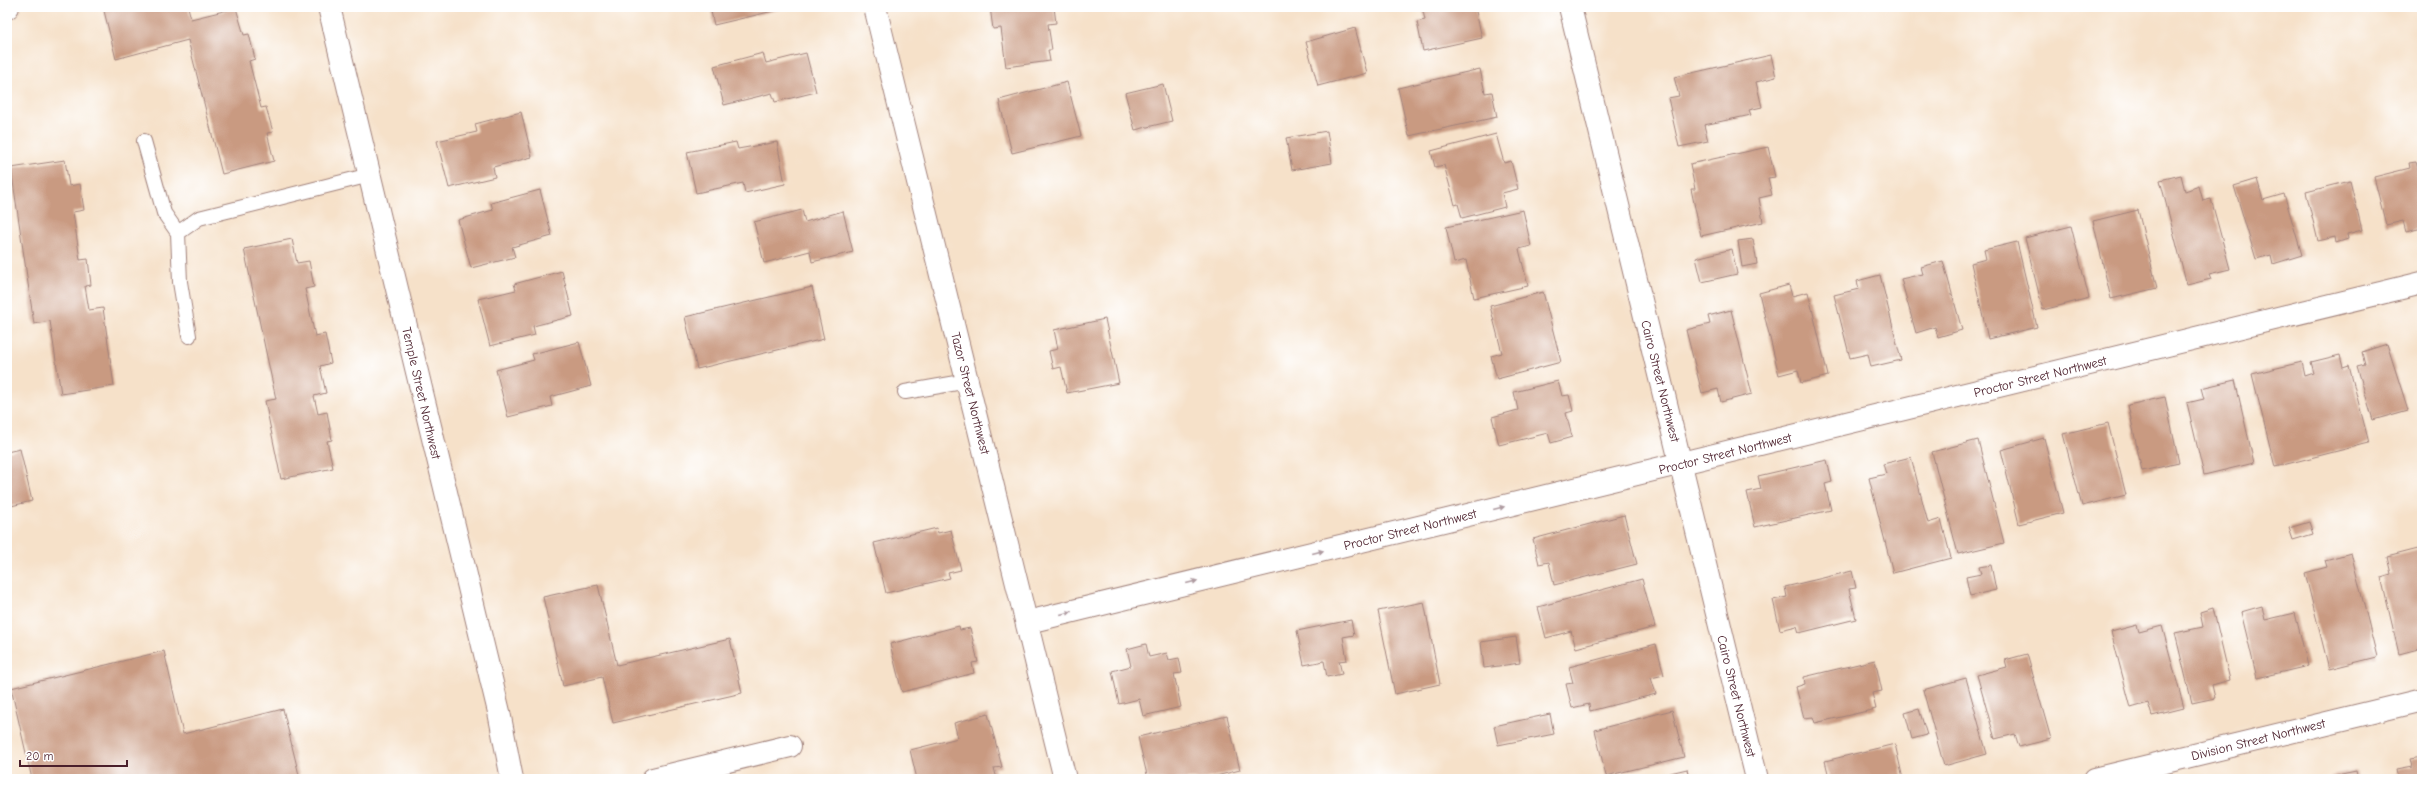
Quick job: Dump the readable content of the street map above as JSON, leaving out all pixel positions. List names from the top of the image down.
{
  "streets": {
    "street": [
      "Proctor Street Northwest",
      "Cairo Street Northwest",
      "Temple Street Northwest",
      "Tazor Street Northwest",
      "Division Street Northwest"
    ]
  },
  "crossings": [
    ["Proctor Street Northwest", "Cairo Street Northwest"],
    ["Proctor Street Northwest", "Tazor Street Northwest"]
  ],
  "one_way": ["Proctor Street Northwest"],
  "scale_bar": "20 m"
}
